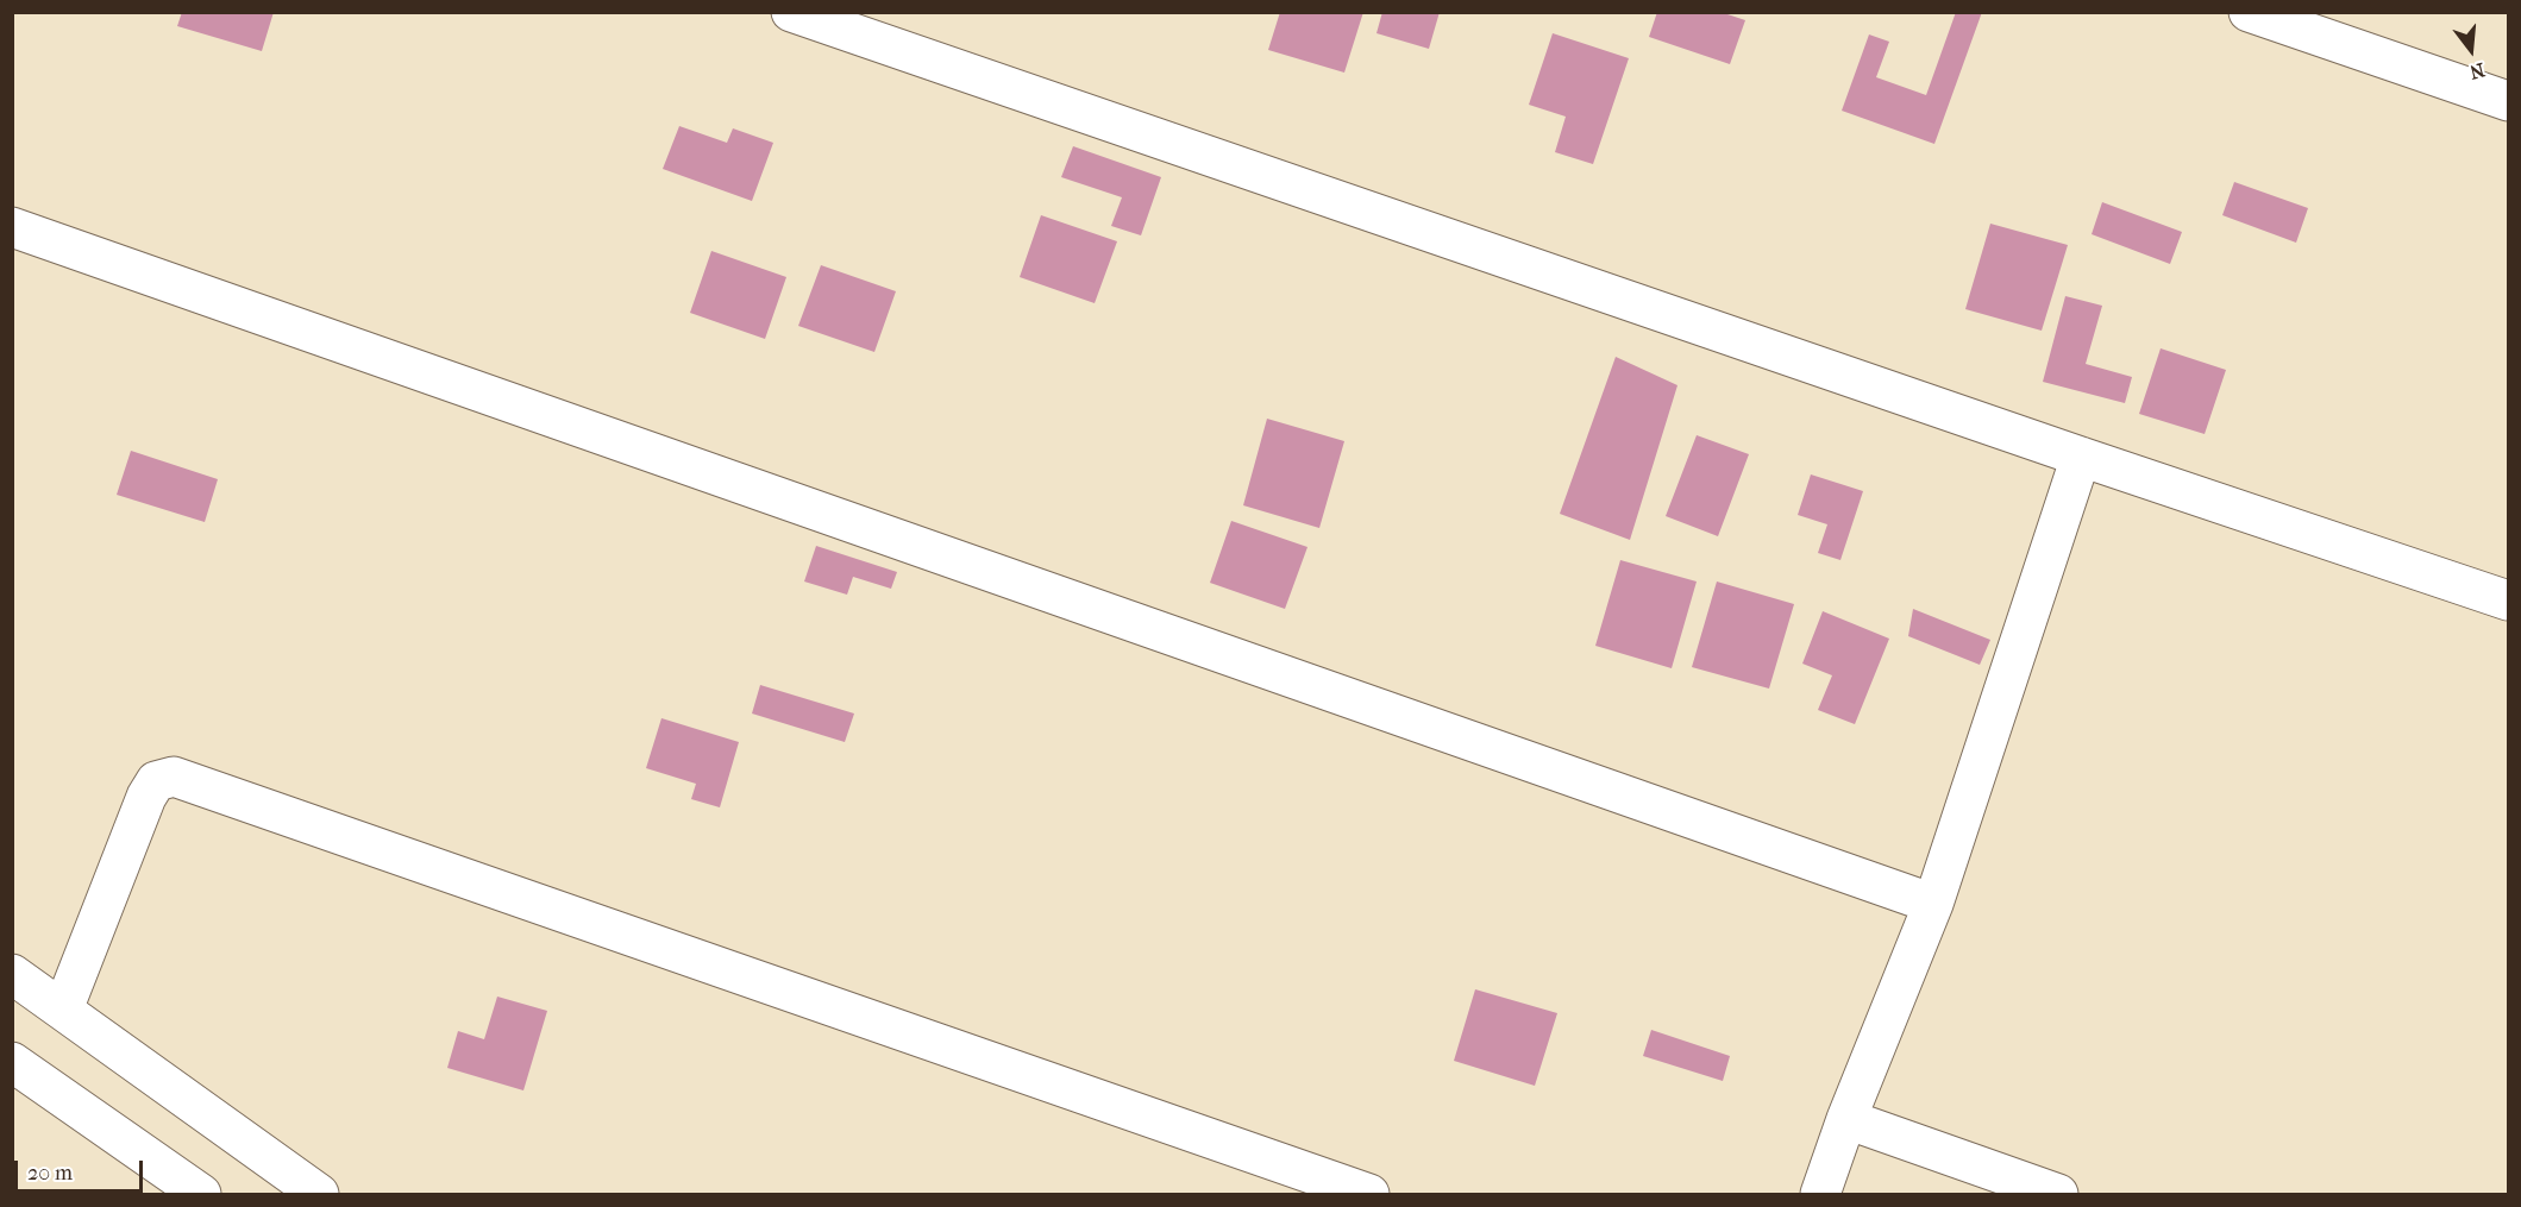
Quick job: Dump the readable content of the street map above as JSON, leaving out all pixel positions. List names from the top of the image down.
{
  "scale_bar": "20 m",
  "north": "bottom"
}
